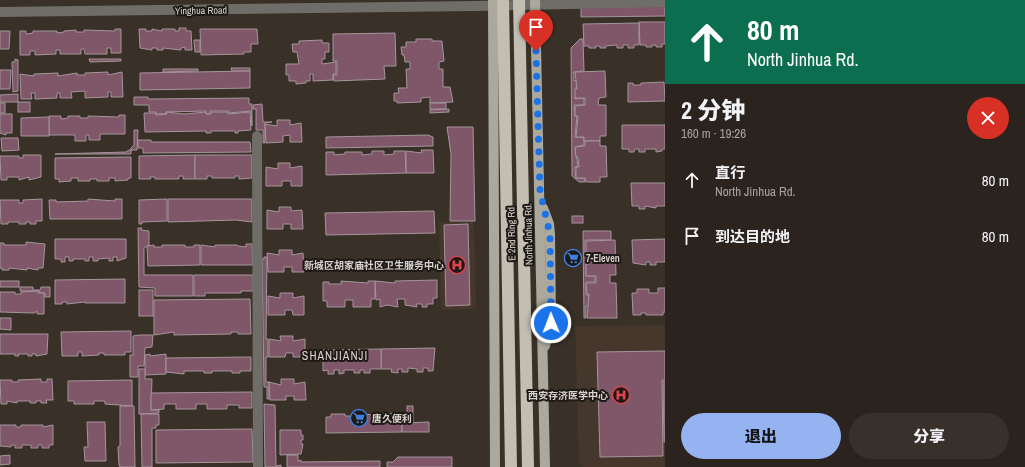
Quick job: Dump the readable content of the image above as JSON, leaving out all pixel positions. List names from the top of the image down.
{
  "streets": {
    "highway": ["E 2nd Ring Rd"],
    "main road": ["North Jinhua Rd."],
    "street": ["Yinghua Road"]
  },
  "crossings": [
    ["Yinghua Road", "E 2nd Ring Rd"],
    ["Yinghua Road", "North Jinhua Rd."]
  ],
  "districts": ["SHANJIANJI"],
  "places": {
    "supermarket": ["7-Eleven", "唐久便利"],
    "hospital": ["新城区胡家庙社区卫生服务中心", "西安存济医学中心"]
  },
  "page": {
    "turn": ["80 m", "North Jinhua Rd."],
    "heading": ["2 分钟", "160 m · 19:26"],
    "list": [
      {
        "name": "直行",
        "note": "North Jinhua Rd.",
        "value": "80 m"
      },
      {
        "name": "到达目的地",
        "value": "80 m"
      }
    ],
    "buttons": ["退出", "分享"]
  }
}
